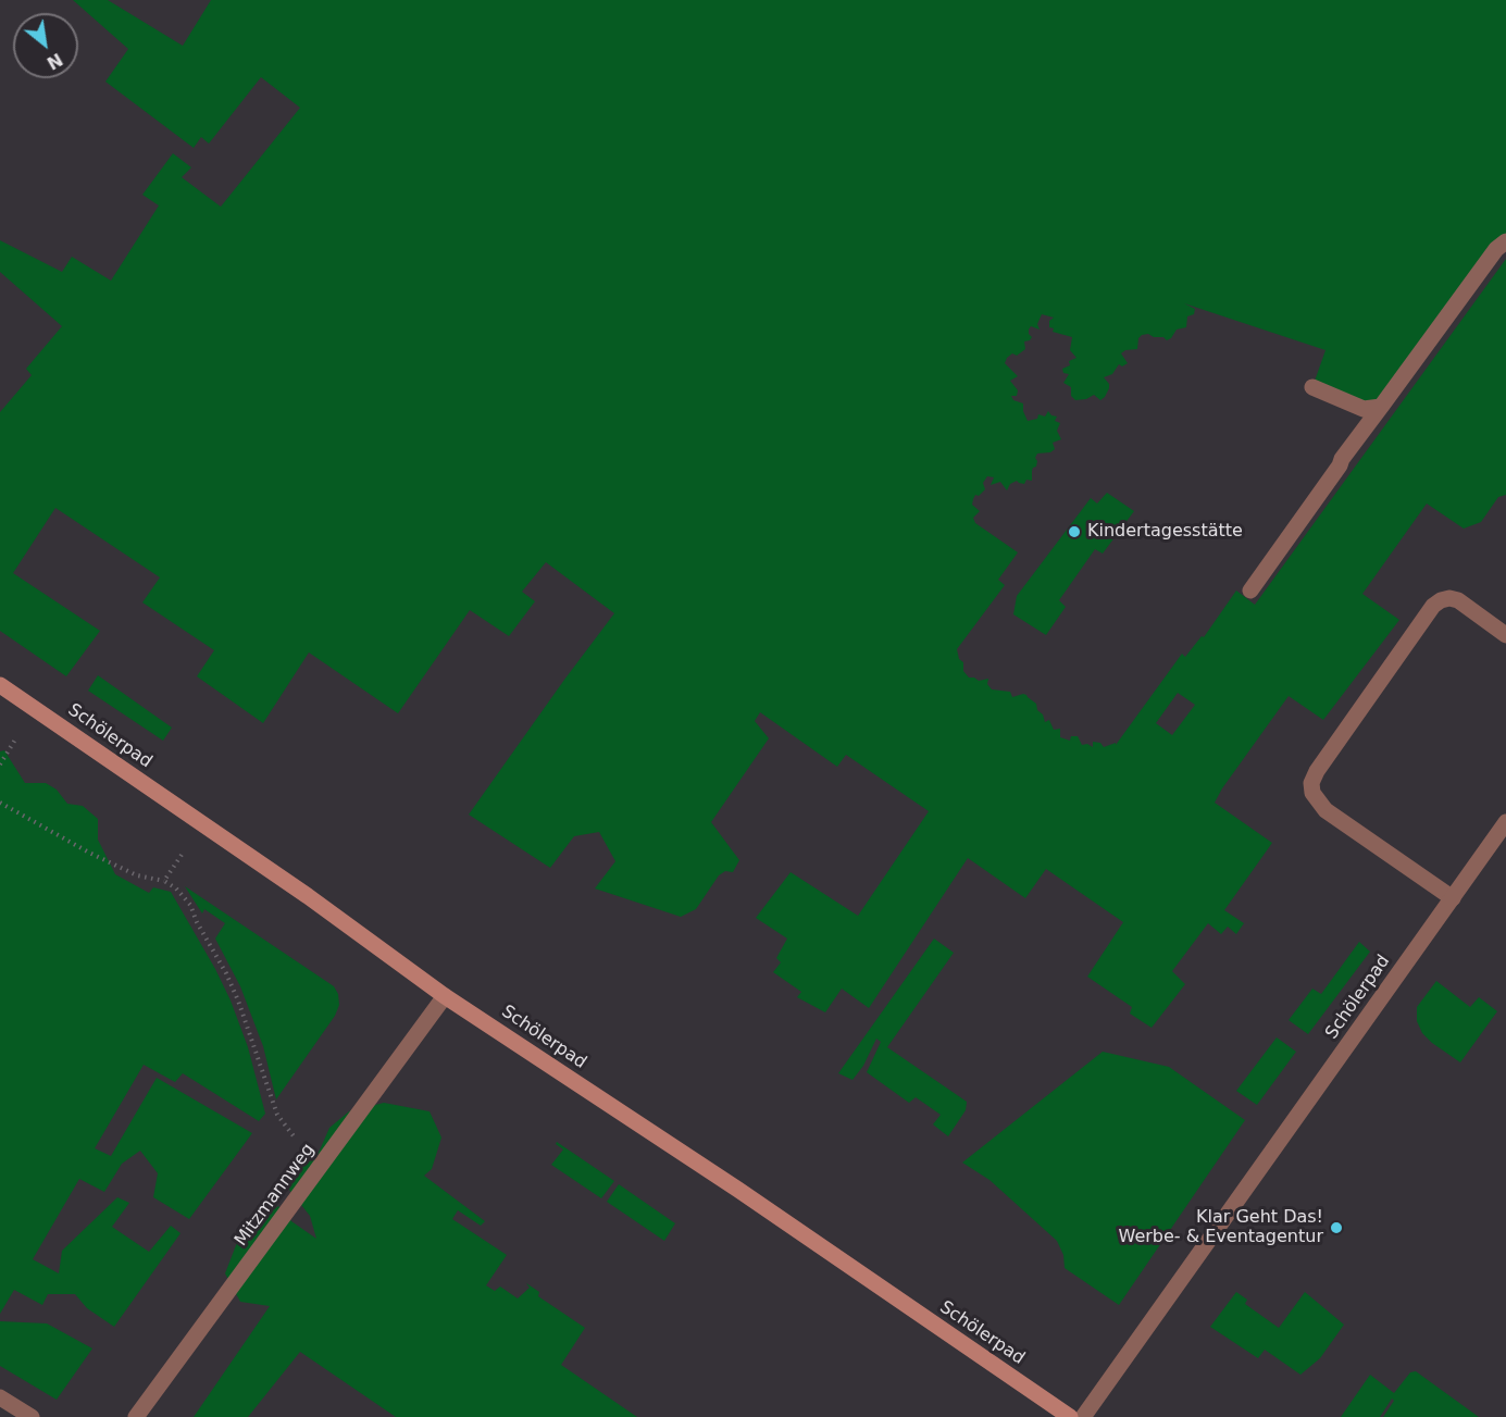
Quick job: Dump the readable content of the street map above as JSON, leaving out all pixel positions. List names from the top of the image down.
{
  "streets": {
    "street": ["Schölerpad", "Mitzmannweg"]
  },
  "crossings": [
    ["Schölerpad", "Mitzmannweg"]
  ],
  "places": ["Kindertagesstätte", "Klar Geht Das! Werbe- & Eventagentur"],
  "north": "bottom right"
}
